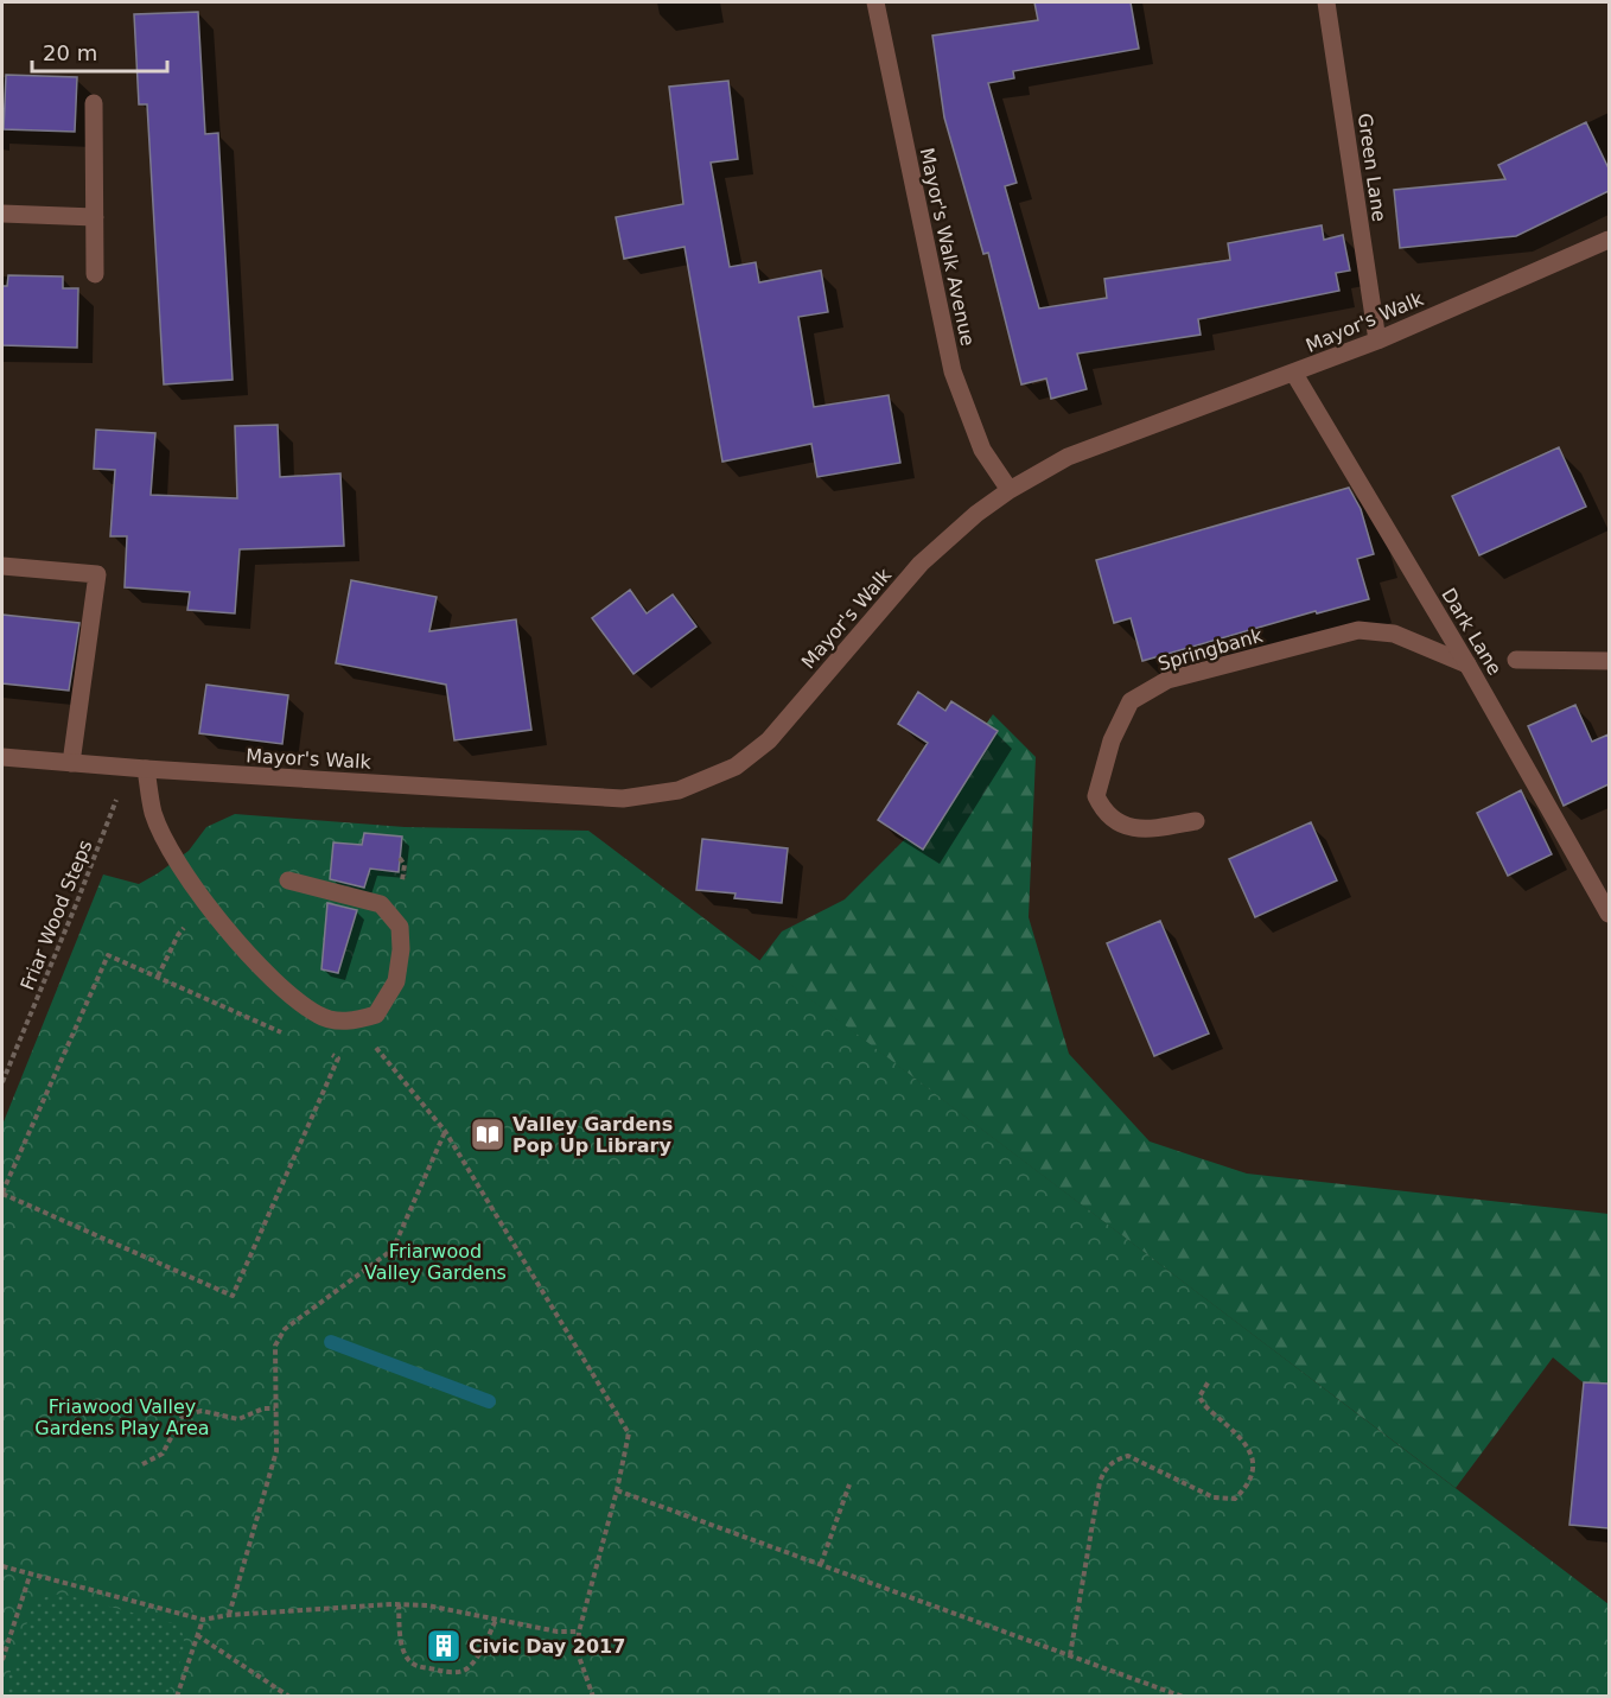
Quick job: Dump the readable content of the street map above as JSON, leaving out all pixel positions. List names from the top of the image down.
{
  "streets": {
    "street": [
      "Green Lane",
      "Mayor's Walk Avenue",
      "Mayor's Walk",
      "Dark Lane",
      "Springbank"
    ],
    "path": ["Friar Wood Steps"]
  },
  "crossings": [
    ["Green Lane", "Mayor's Walk"],
    ["Mayor's Walk Avenue", "Mayor's Walk"],
    ["Mayor's Walk", "Dark Lane"],
    ["Dark Lane", "Springbank"]
  ],
  "parks": ["Friarwood Valley Gardens", "Friawood Valley Gardens Play Area"],
  "places": {
    "library": ["Valley Gardens Pop Up Library"],
    "building": ["Civic Day 2017"]
  },
  "scale_bar": "20 m"
}
